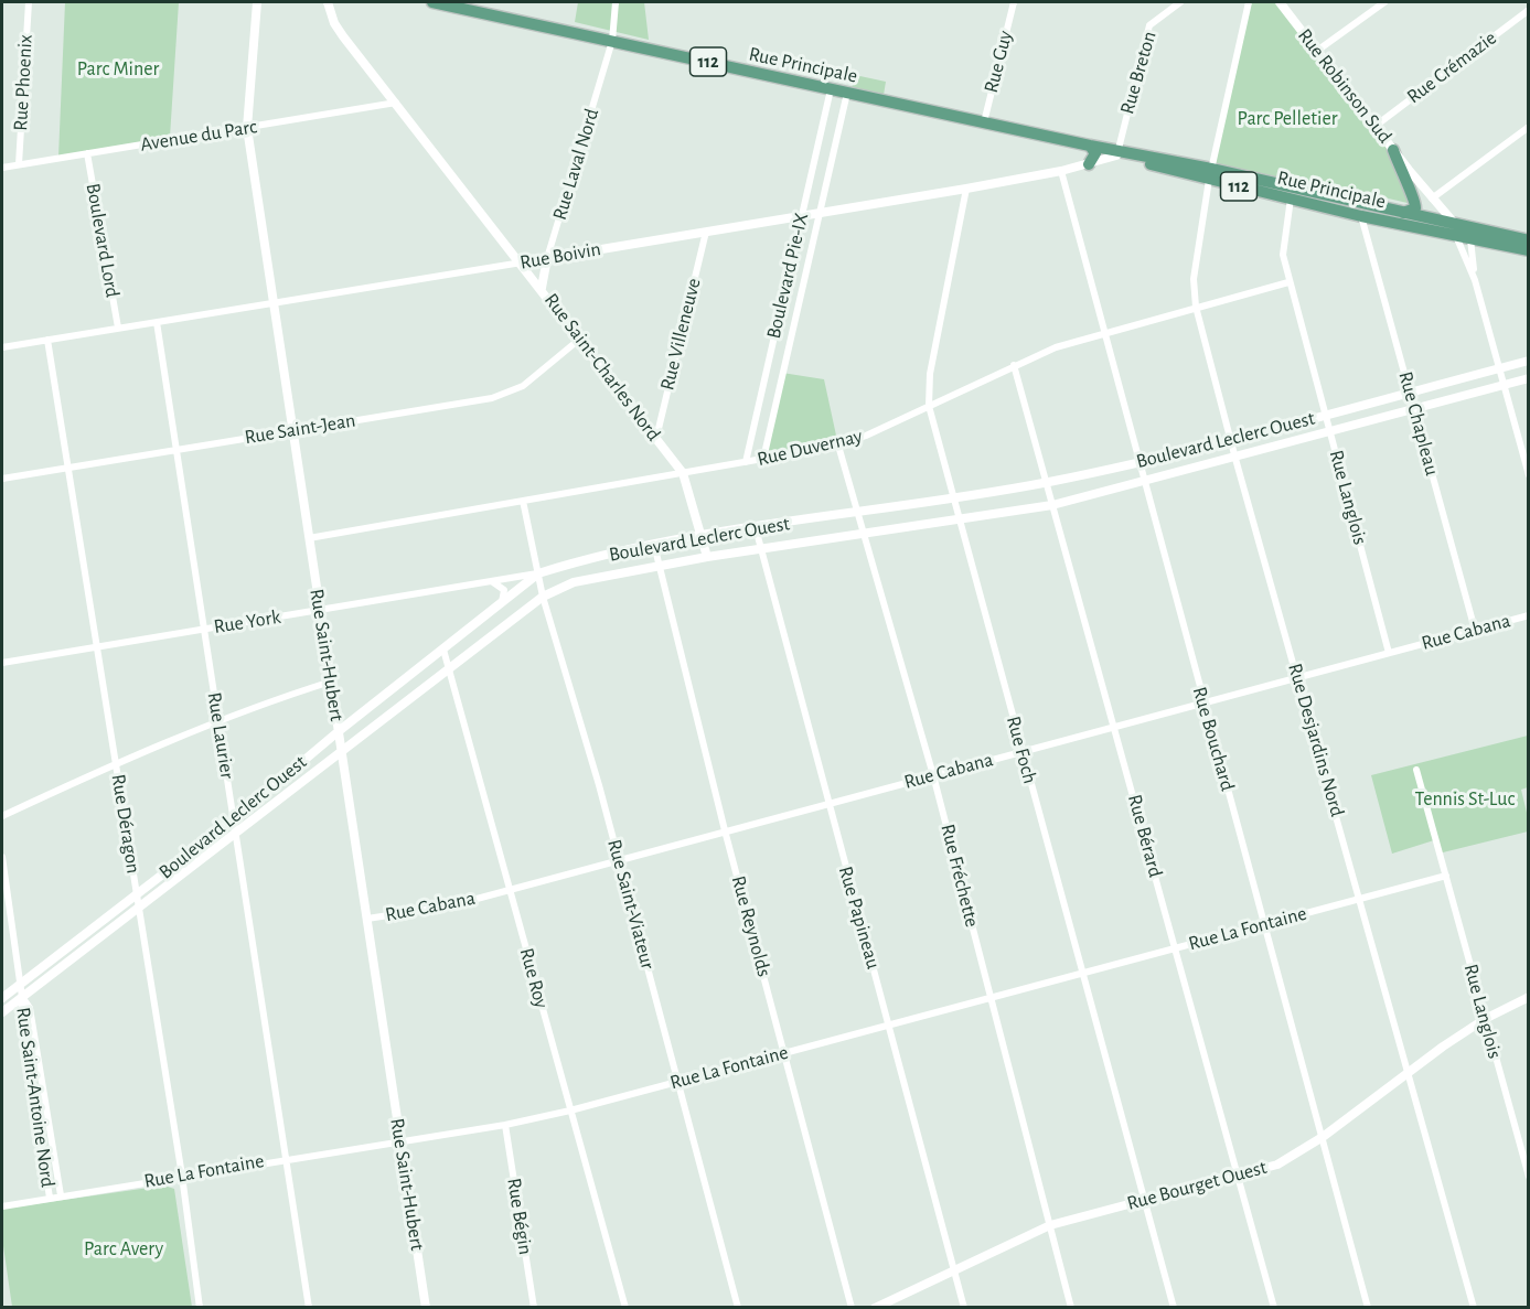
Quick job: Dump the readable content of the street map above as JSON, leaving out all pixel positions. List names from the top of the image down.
{
  "streets": {
    "main road": ["112", "Rue Principale"],
    "street": [
      "Rue Guy",
      "Rue Crémazie",
      "Rue Breton",
      "Rue Phoenix",
      "Rue Robinson Sud",
      "Avenue du Parc",
      "Rue Laval Nord",
      "Boulevard Lord",
      "Rue Boivin",
      "Boulevard Pie-IX",
      "Rue Villeneuve",
      "Rue Saint-Charles Nord",
      "Rue Chapleau",
      "Rue Saint-Jean",
      "Boulevard Leclerc Ouest",
      "Rue Duvernay",
      "Rue Langlois",
      "Rue York",
      "Rue Cabana",
      "Rue Saint-Hubert",
      "Rue Laurier",
      "Rue Bouchard",
      "Rue Desjardins Nord",
      "Rue Foch",
      "Rue Déragon",
      "Rue Bérard",
      "Rue Fréchette",
      "Rue Saint-Viateur",
      "Rue Papineau",
      "Rue Reynolds",
      "Rue La Fontaine",
      "Rue Roy",
      "Rue Saint-Antoine Nord",
      "Rue Bourget Ouest",
      "Rue Bégin"
    ]
  },
  "crossings": [
    ["Rue Guy", "Rue Principale"],
    ["Rue Principale", "Rue Breton"],
    ["Rue Principale", "Rue Robinson Sud"],
    ["Rue Principale", "Rue Laval Nord"],
    ["Rue Principale", "Rue Boivin"],
    ["Rue Principale", "Boulevard Pie-IX"],
    ["Rue Principale", "Rue Chapleau"],
    ["Rue Principale", "Rue Langlois"],
    ["Rue Principale", "Rue Desjardins Nord"],
    ["Rue Crémazie", "Rue Robinson Sud"],
    ["Rue Breton", "Rue Boivin"],
    ["Rue Phoenix", "Avenue du Parc"],
    ["Avenue du Parc", "Boulevard Lord"],
    ["Avenue du Parc", "Rue Saint-Charles Nord"],
    ["Avenue du Parc", "Rue Saint-Hubert"],
    ["Rue Laval Nord", "Rue Boivin"],
    ["Rue Laval Nord", "Rue Saint-Charles Nord"],
    ["Boulevard Lord", "Rue Boivin"],
    ["Rue Boivin", "Boulevard Pie-IX"],
    ["Rue Boivin", "Rue Villeneuve"],
    ["Rue Boivin", "Rue Saint-Charles Nord"],
    ["Rue Boivin", "Rue Saint-Hubert"],
    ["Rue Boivin", "Rue Laurier"],
    ["Rue Boivin", "Rue Bouchard"],
    ["Rue Boivin", "Rue Foch"],
    ["Rue Boivin", "Rue Déragon"],
    ["Boulevard Pie-IX", "Rue Duvernay"],
    ["Rue Villeneuve", "Rue Saint-Charles Nord"],
    ["Rue Saint-Charles Nord", "Rue Saint-Jean"],
    ["Rue Saint-Charles Nord", "Boulevard Leclerc Ouest"],
    ["Rue Saint-Charles Nord", "Rue Duvernay"],
    ["Rue Chapleau", "Boulevard Leclerc Ouest"],
    ["Rue Chapleau", "Rue Cabana"],
    ["Rue Saint-Jean", "Rue Saint-Hubert"],
    ["Rue Saint-Jean", "Rue Laurier"],
    ["Rue Saint-Jean", "Rue Déragon"],
    ["Boulevard Leclerc Ouest", "Rue Langlois"],
    ["Boulevard Leclerc Ouest", "Rue York"],
    ["Boulevard Leclerc Ouest", "Rue Saint-Hubert"],
    ["Boulevard Leclerc Ouest", "Rue Laurier"],
    ["Boulevard Leclerc Ouest", "Rue Bouchard"],
    ["Boulevard Leclerc Ouest", "Rue Desjardins Nord"],
    ["Boulevard Leclerc Ouest", "Rue Foch"],
    ["Boulevard Leclerc Ouest", "Rue Déragon"],
    ["Boulevard Leclerc Ouest", "Rue Bérard"],
    ["Boulevard Leclerc Ouest", "Rue Fréchette"],
    ["Boulevard Leclerc Ouest", "Rue Saint-Viateur"],
    ["Boulevard Leclerc Ouest", "Rue Papineau"],
    ["Boulevard Leclerc Ouest", "Rue Reynolds"],
    ["Boulevard Leclerc Ouest", "Rue Roy"],
    ["Boulevard Leclerc Ouest", "Rue Saint-Antoine Nord"],
    ["Rue Duvernay", "Rue Langlois"],
    ["Rue Duvernay", "Rue Saint-Hubert"],
    ["Rue Duvernay", "Rue Bouchard"],
    ["Rue Duvernay", "Rue Desjardins Nord"],
    ["Rue Duvernay", "Rue Foch"],
    ["Rue Duvernay", "Rue Bérard"],
    ["Rue Duvernay", "Rue Fréchette"],
    ["Rue Duvernay", "Rue Saint-Viateur"],
    ["Rue Langlois", "Rue Cabana"],
    ["Rue Langlois", "Rue La Fontaine"],
    ["Rue Langlois", "Rue Bourget Ouest"],
    ["Rue York", "Rue Saint-Hubert"],
    ["Rue York", "Rue Laurier"],
    ["Rue York", "Rue Déragon"],
    ["Rue York", "Rue Saint-Viateur"],
    ["Rue Cabana", "Rue Saint-Hubert"],
    ["Rue Cabana", "Rue Bouchard"],
    ["Rue Cabana", "Rue Desjardins Nord"],
    ["Rue Cabana", "Rue Foch"],
    ["Rue Cabana", "Rue Bérard"],
    ["Rue Cabana", "Rue Fréchette"],
    ["Rue Cabana", "Rue Saint-Viateur"],
    ["Rue Cabana", "Rue Papineau"],
    ["Rue Cabana", "Rue Reynolds"],
    ["Rue Cabana", "Rue Roy"],
    ["Rue Saint-Hubert", "Rue La Fontaine"],
    ["Rue Laurier", "Rue La Fontaine"],
    ["Rue Bouchard", "Rue La Fontaine"],
    ["Rue Bouchard", "Rue Bourget Ouest"],
    ["Rue Desjardins Nord", "Rue La Fontaine"],
    ["Rue Desjardins Nord", "Rue Bourget Ouest"],
    ["Rue Foch", "Rue La Fontaine"],
    ["Rue Foch", "Rue Bourget Ouest"],
    ["Rue Déragon", "Rue La Fontaine"],
    ["Rue Bérard", "Rue La Fontaine"],
    ["Rue Bérard", "Rue Bourget Ouest"],
    ["Rue Fréchette", "Rue La Fontaine"],
    ["Rue Fréchette", "Rue Bourget Ouest"],
    ["Rue Saint-Viateur", "Rue La Fontaine"],
    ["Rue Papineau", "Rue La Fontaine"],
    ["Rue Papineau", "Rue Bourget Ouest"],
    ["Rue Reynolds", "Rue La Fontaine"],
    ["Rue La Fontaine", "Rue Roy"],
    ["Rue La Fontaine", "Rue Saint-Antoine Nord"],
    ["Rue La Fontaine", "Rue Bégin"]
  ],
  "parks": [
    "Parc Miner",
    "Parc Pelletier",
    "Tennis St-Luc",
    "Parc Avery"
  ]
}
